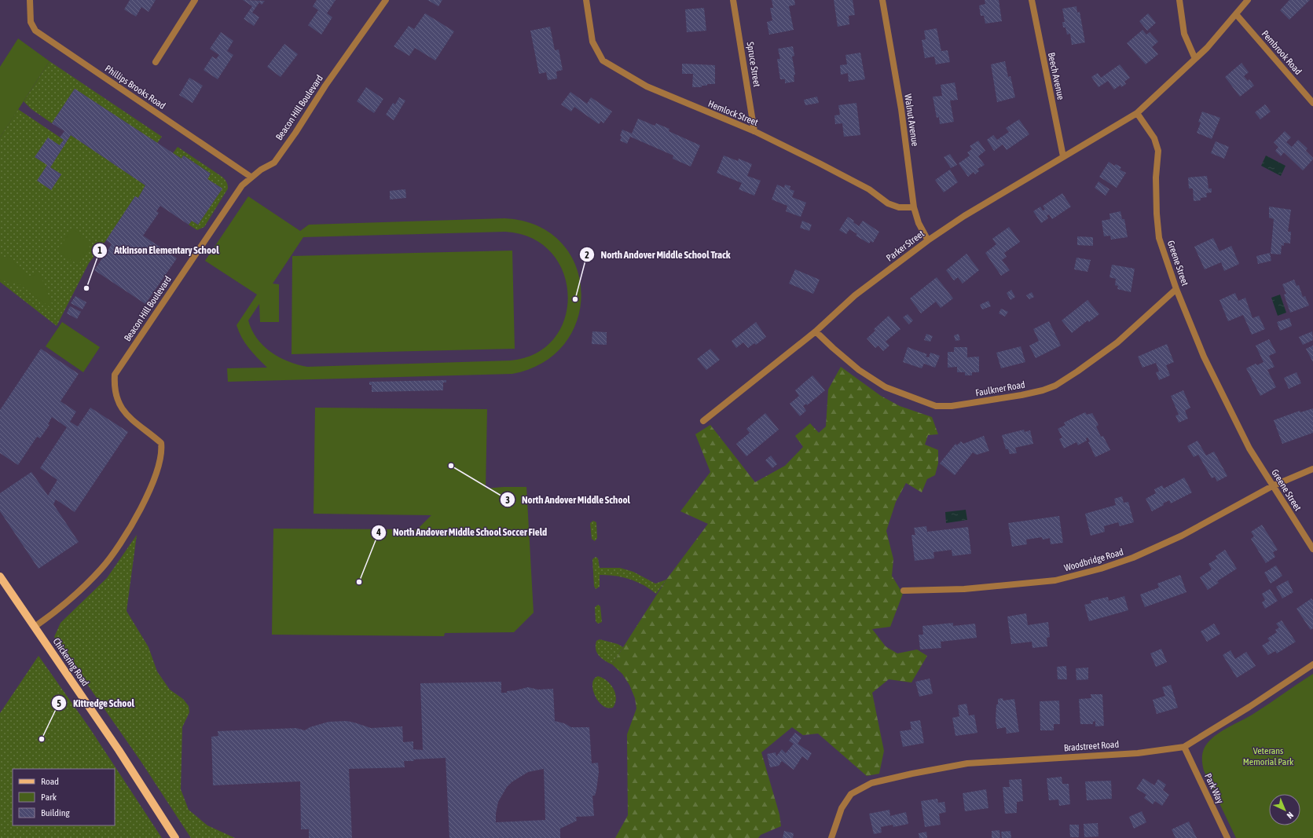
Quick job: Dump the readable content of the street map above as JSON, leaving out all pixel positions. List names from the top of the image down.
{
  "streets": {
    "main road": ["Chickering Road"],
    "street": [
      "Pembrook Road",
      "Spruce Street",
      "Beech Avenue",
      "Phillips Brooks Road",
      "Beacon Hill Boulevard",
      "Hemlock Street",
      "Walnut Avenue",
      "Parker Street",
      "Greene Street",
      "Faulkner Road",
      "Woodbridge Road",
      "Bradstreet Road",
      "Park Way"
    ]
  },
  "crossings": [
    ["Spruce Street", "Hemlock Street"],
    ["Beech Avenue", "Parker Street"],
    ["Phillips Brooks Road", "Beacon Hill Boulevard"],
    ["Beacon Hill Boulevard", "Chickering Road"],
    ["Hemlock Street", "Walnut Avenue"],
    ["Walnut Avenue", "Parker Street"],
    ["Parker Street", "Greene Street"],
    ["Parker Street", "Faulkner Road"],
    ["Greene Street", "Faulkner Road"],
    ["Greene Street", "Woodbridge Road"],
    ["Bradstreet Road", "Park Way"]
  ],
  "parks": ["Veterans Memorial Park"],
  "places": [
    "Atkinson Elementary School",
    "North Andover Middle School Track",
    "North Andover Middle School",
    "North Andover Middle School Soccer Field",
    "Kittredge School"
  ],
  "legend": ["Road", "Park", "Building"],
  "north": "bottom right"
}
